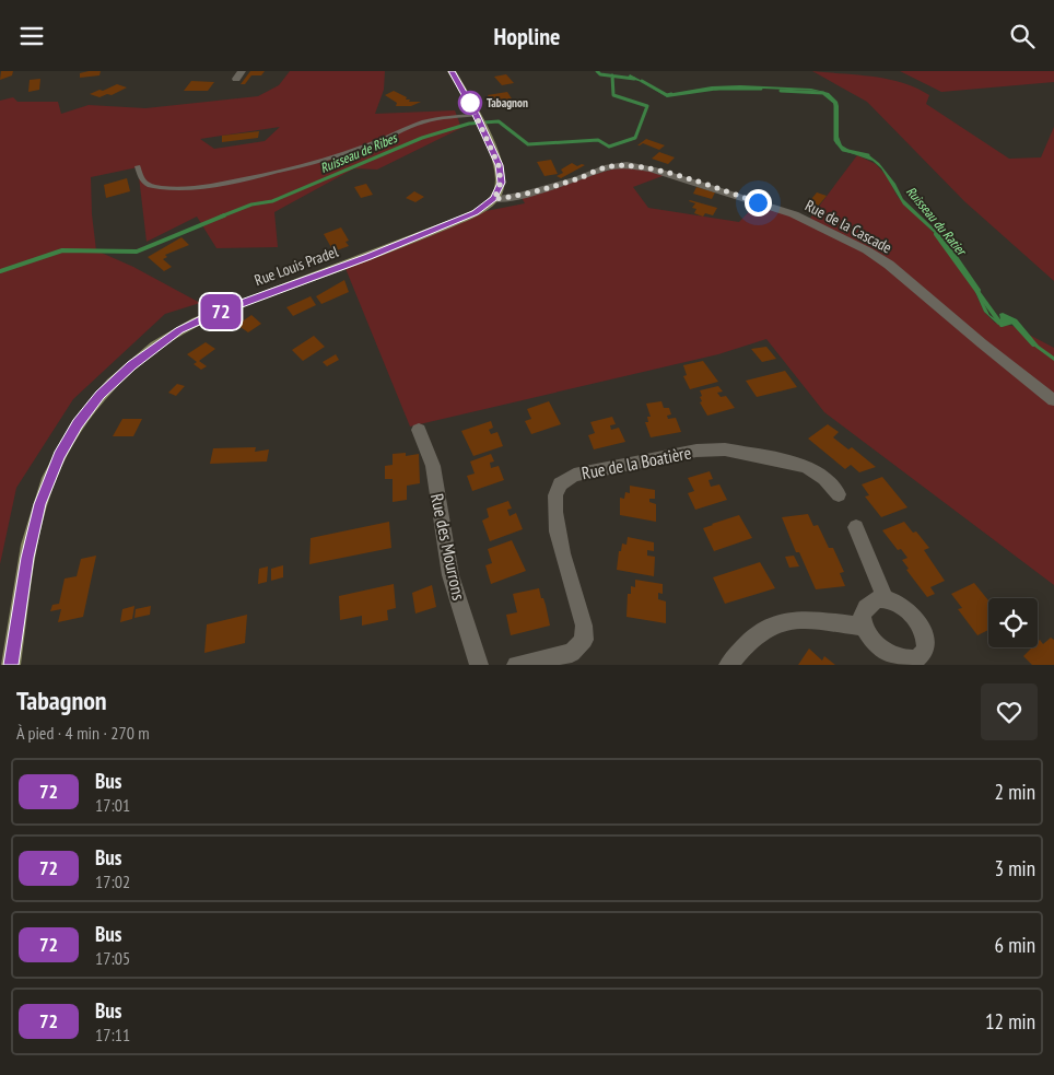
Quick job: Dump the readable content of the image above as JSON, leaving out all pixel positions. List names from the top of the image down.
{
  "streets": {
    "main road": ["Rue Louis Pradel"],
    "street": ["Rue de la Cascade", "Rue de la Boatière", "Rue des Mourrons"]
  },
  "crossings": [
    ["Rue de la Cascade", "Rue Louis Pradel"]
  ],
  "water": ["Ruisseau de Ribes", "Ruisseau du Ratier"],
  "places": ["Tabagnon"],
  "lines": ["bus line 72"],
  "page": {
    "header": "Hopline",
    "on_map": "72",
    "heading": ["Tabagnon", "À pied · 4 min · 270 m"],
    "list": [
      {
        "mark": "72",
        "name": "Bus",
        "note": "17:01",
        "value": "2 min"
      },
      {
        "mark": "72",
        "name": "Bus",
        "note": "17:02",
        "value": "3 min"
      },
      {
        "mark": "72",
        "name": "Bus",
        "note": "17:05",
        "value": "6 min"
      },
      {
        "mark": "72",
        "name": "Bus",
        "note": "17:11",
        "value": "12 min"
      }
    ]
  }
}
